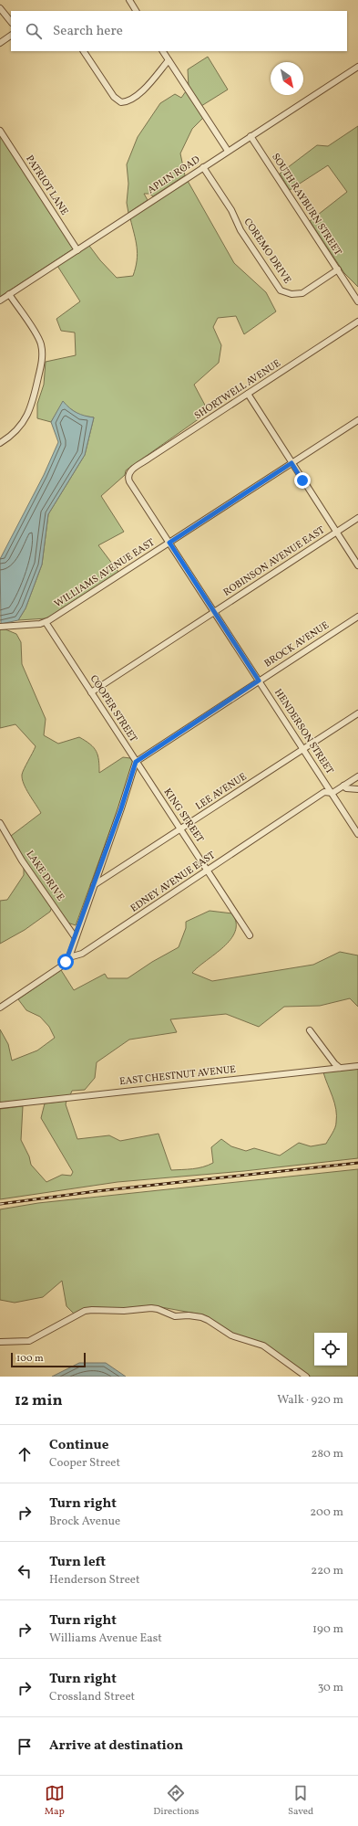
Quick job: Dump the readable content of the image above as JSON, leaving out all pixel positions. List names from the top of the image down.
{
  "streets": {
    "street": [
      "APLIN ROAD",
      "PATRIOT LANE",
      "SOUTH RAYBURN STREET",
      "COREMO DRIVE",
      "SHORTWELL AVENUE",
      "ROBINSON AVENUE EAST",
      "WILLIAMS AVENUE EAST",
      "BROCK AVENUE",
      "COOPER STREET",
      "HENDERSON STREET",
      "LEE AVENUE",
      "KING STREET",
      "LAKE DRIVE",
      "EDNEY AVENUE EAST",
      "EAST CHESTNUT AVENUE"
    ]
  },
  "crossings": [
    ["APLIN ROAD", "PATRIOT LANE"],
    ["APLIN ROAD", "SOUTH RAYBURN STREET"],
    ["APLIN ROAD", "COREMO DRIVE"],
    ["SOUTH RAYBURN STREET", "COREMO DRIVE"],
    ["SHORTWELL AVENUE", "HENDERSON STREET"],
    ["ROBINSON AVENUE EAST", "COOPER STREET"],
    ["ROBINSON AVENUE EAST", "HENDERSON STREET"],
    ["WILLIAMS AVENUE EAST", "COOPER STREET"],
    ["WILLIAMS AVENUE EAST", "HENDERSON STREET"],
    ["BROCK AVENUE", "COOPER STREET"],
    ["BROCK AVENUE", "HENDERSON STREET"],
    ["BROCK AVENUE", "KING STREET"],
    ["COOPER STREET", "KING STREET"],
    ["HENDERSON STREET", "LEE AVENUE"],
    ["HENDERSON STREET", "EDNEY AVENUE EAST"],
    ["LEE AVENUE", "KING STREET"],
    ["KING STREET", "EDNEY AVENUE EAST"]
  ],
  "scale_bar": "100 m",
  "north": "bottom right",
  "page": {
    "search": "Search here",
    "scale": "100 m",
    "heading": ["12 min", "Walk · 920 m"],
    "list": [
      ["Continue", "Cooper Street", "280 m"],
      ["Turn right", "Brock Avenue", "200 m"],
      ["Turn left", "Henderson Street", "220 m"],
      ["Turn right", "Williams Avenue East", "190 m"],
      ["Turn right", "Crossland Street", "30 m"],
      "Arrive at destination"
    ],
    "nav": ["Map", "Directions", "Saved"]
  }
}
